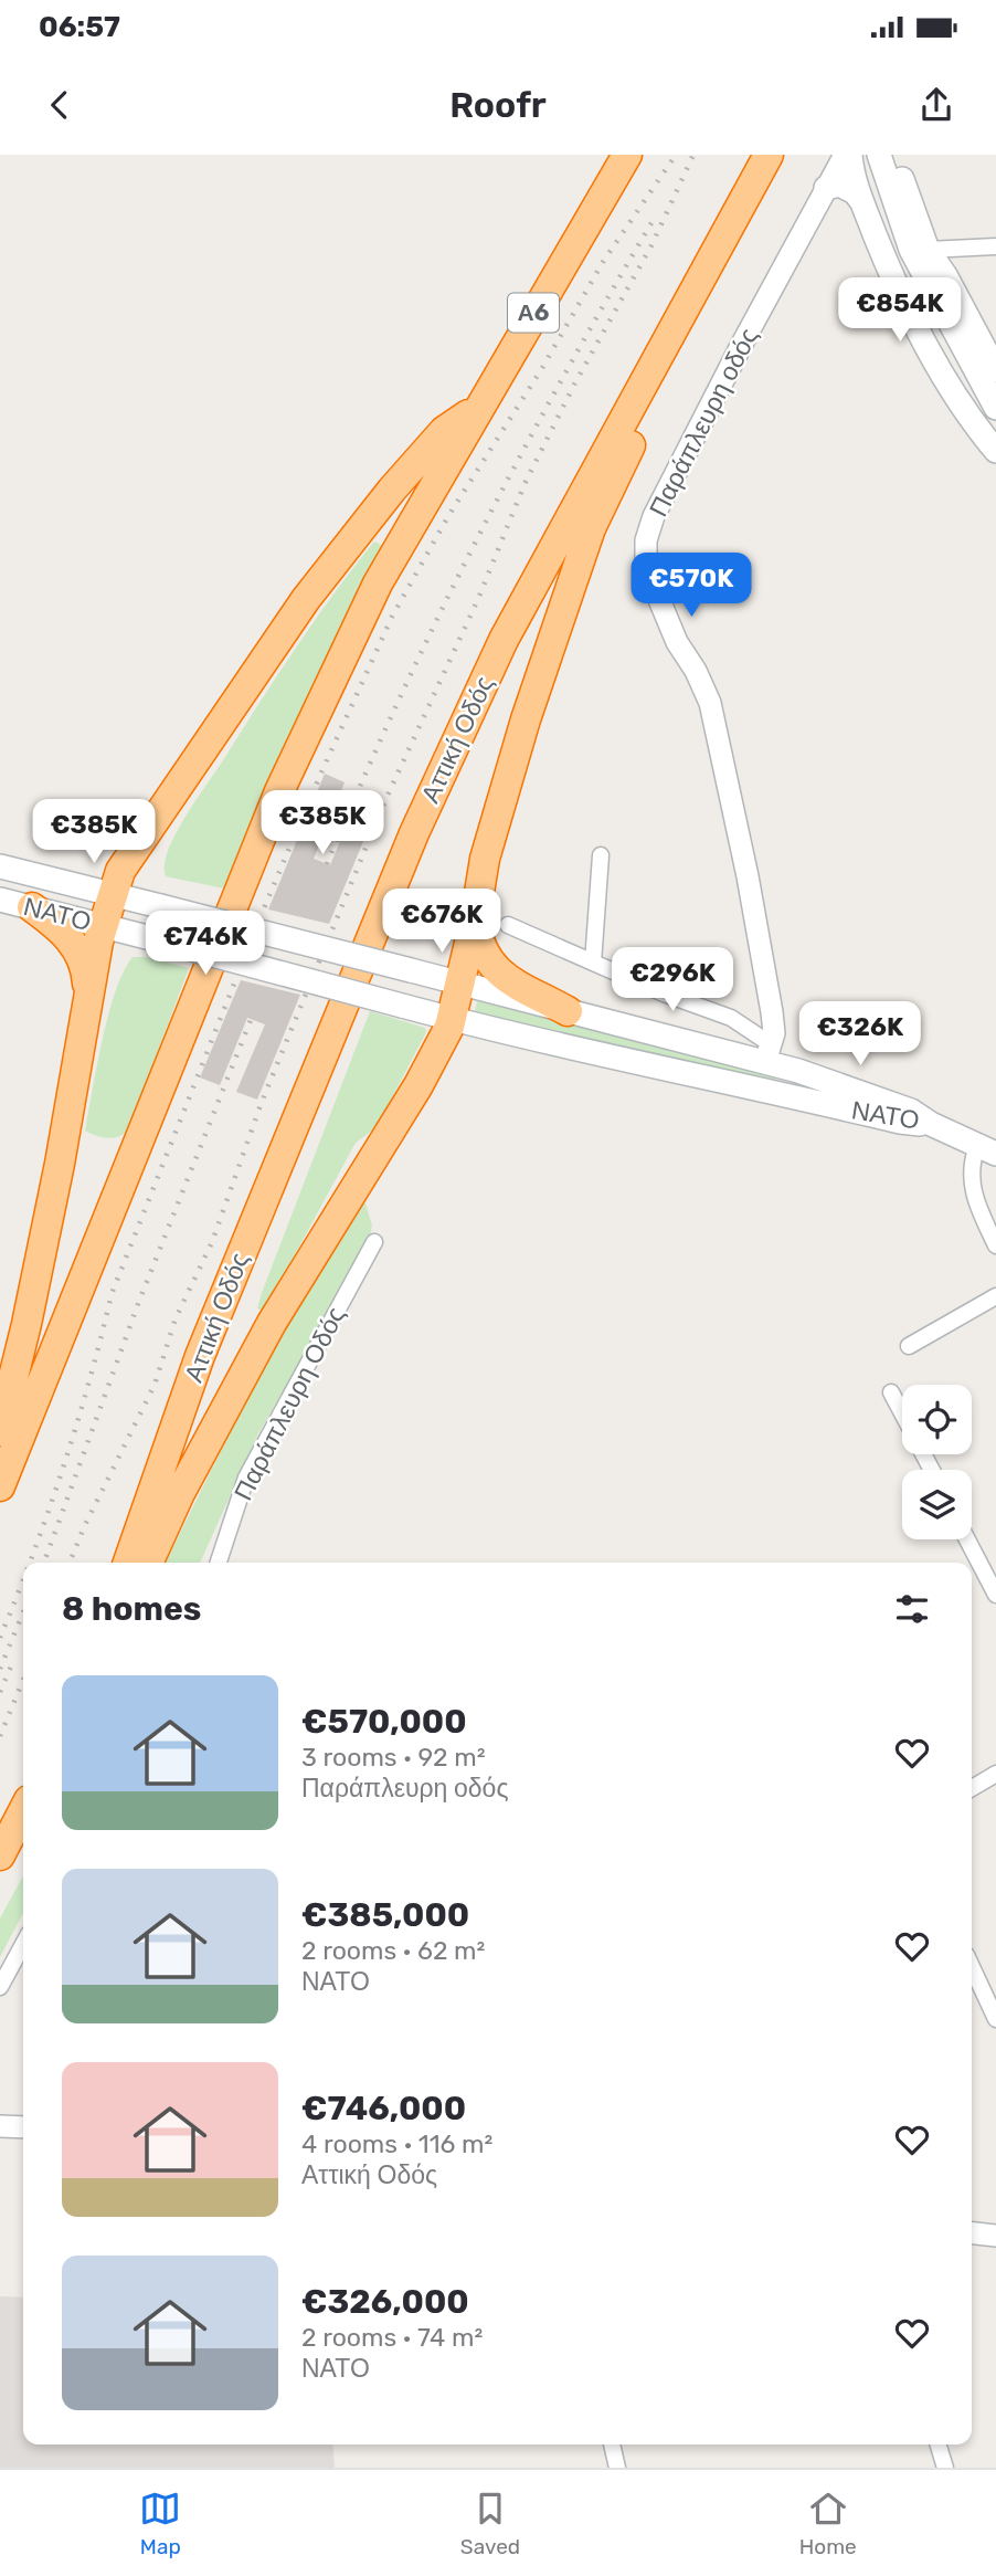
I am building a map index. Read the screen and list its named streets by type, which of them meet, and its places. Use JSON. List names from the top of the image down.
{
  "streets": {
    "highway": ["Α6", "Αττική Οδός"],
    "main road": ["ΝΑΤΟ"],
    "street": ["Παράπλευρη οδός", "Παράπλευρη Οδός"]
  },
  "crossings": [
    ["Παράπλευρη οδός", "ΝΑΤΟ"]
  ],
  "page": {
    "status": "06:57",
    "header": "Roofr",
    "price": [
      "€854K",
      "€570K",
      "€385K",
      "€385K",
      "€676K",
      "€746K",
      "€296K",
      "€326K"
    ],
    "heading": "8 homes",
    "list": [
      {
        "name": "€570,000",
        "note": "3 rooms · 92 m² · Παράπλευρη οδός"
      },
      {
        "name": "€385,000",
        "note": "2 rooms · 62 m² · ΝΑΤΟ"
      },
      {
        "name": "€746,000",
        "note": "4 rooms · 116 m² · Αττική Οδός"
      },
      {
        "name": "€326,000",
        "note": "2 rooms · 74 m² · ΝΑΤΟ"
      }
    ],
    "tabs": ["Map", "Saved", "Home"]
  }
}
